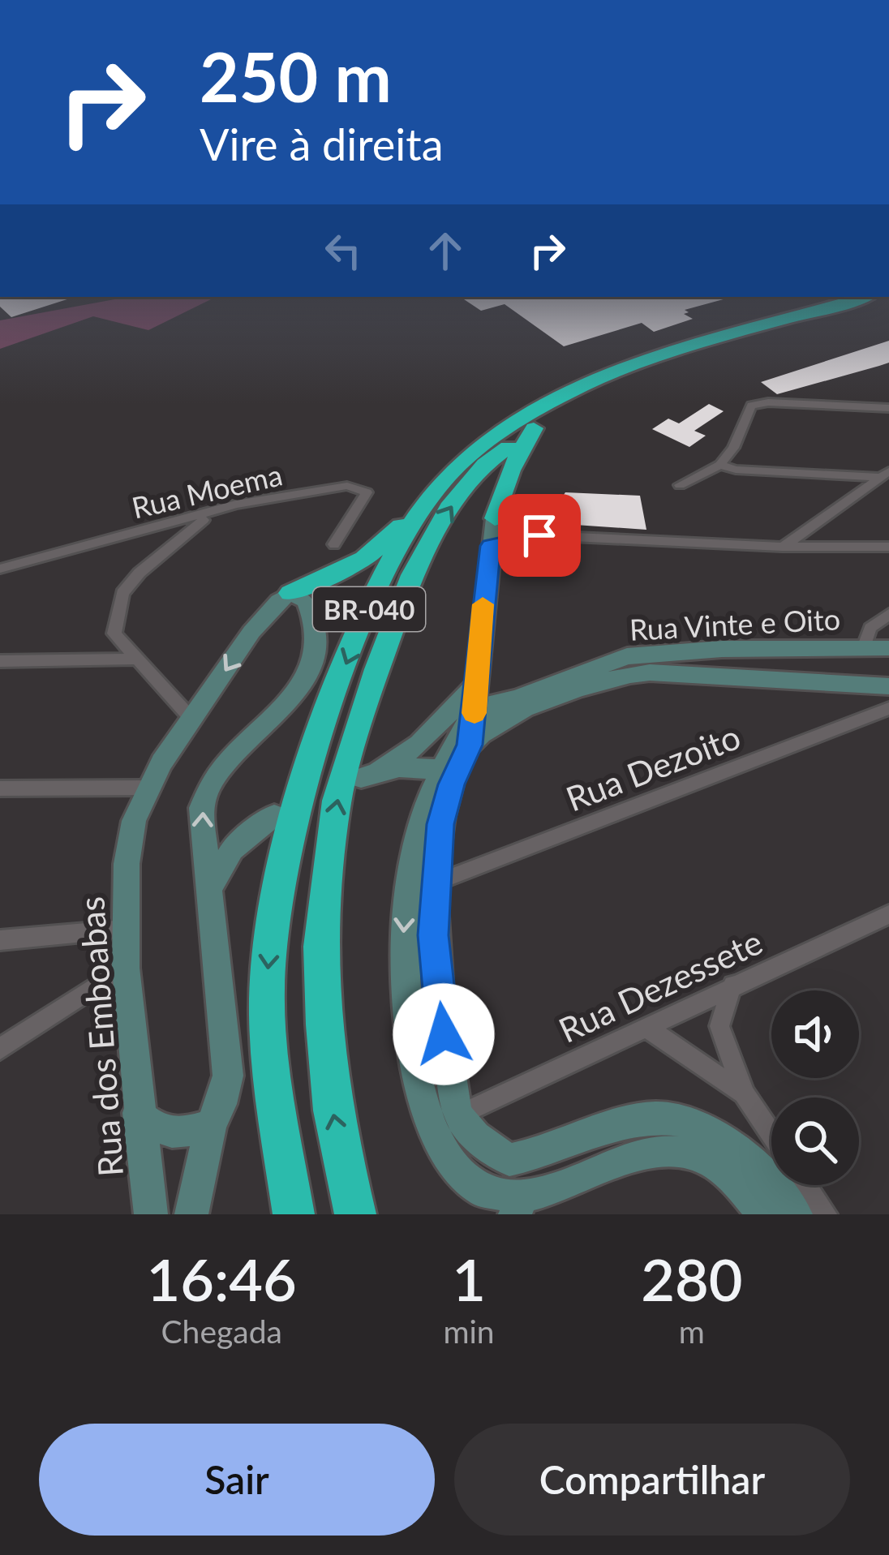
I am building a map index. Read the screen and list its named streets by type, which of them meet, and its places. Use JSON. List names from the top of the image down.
{
  "streets": {
    "highway": ["BR-040"],
    "main road": ["Rua Vinte e Oito", "Rua dos Emboabas"],
    "street": ["Rua Moema", "Rua Dezoito", "Rua Dezessete"]
  },
  "page": {
    "turn": ["250 m", "Vire à direita"],
    "eta": [
      "16:46",
      "Chegada",
      "1",
      "min",
      "280",
      "m"
    ],
    "buttons": ["Sair", "Compartilhar"]
  }
}
